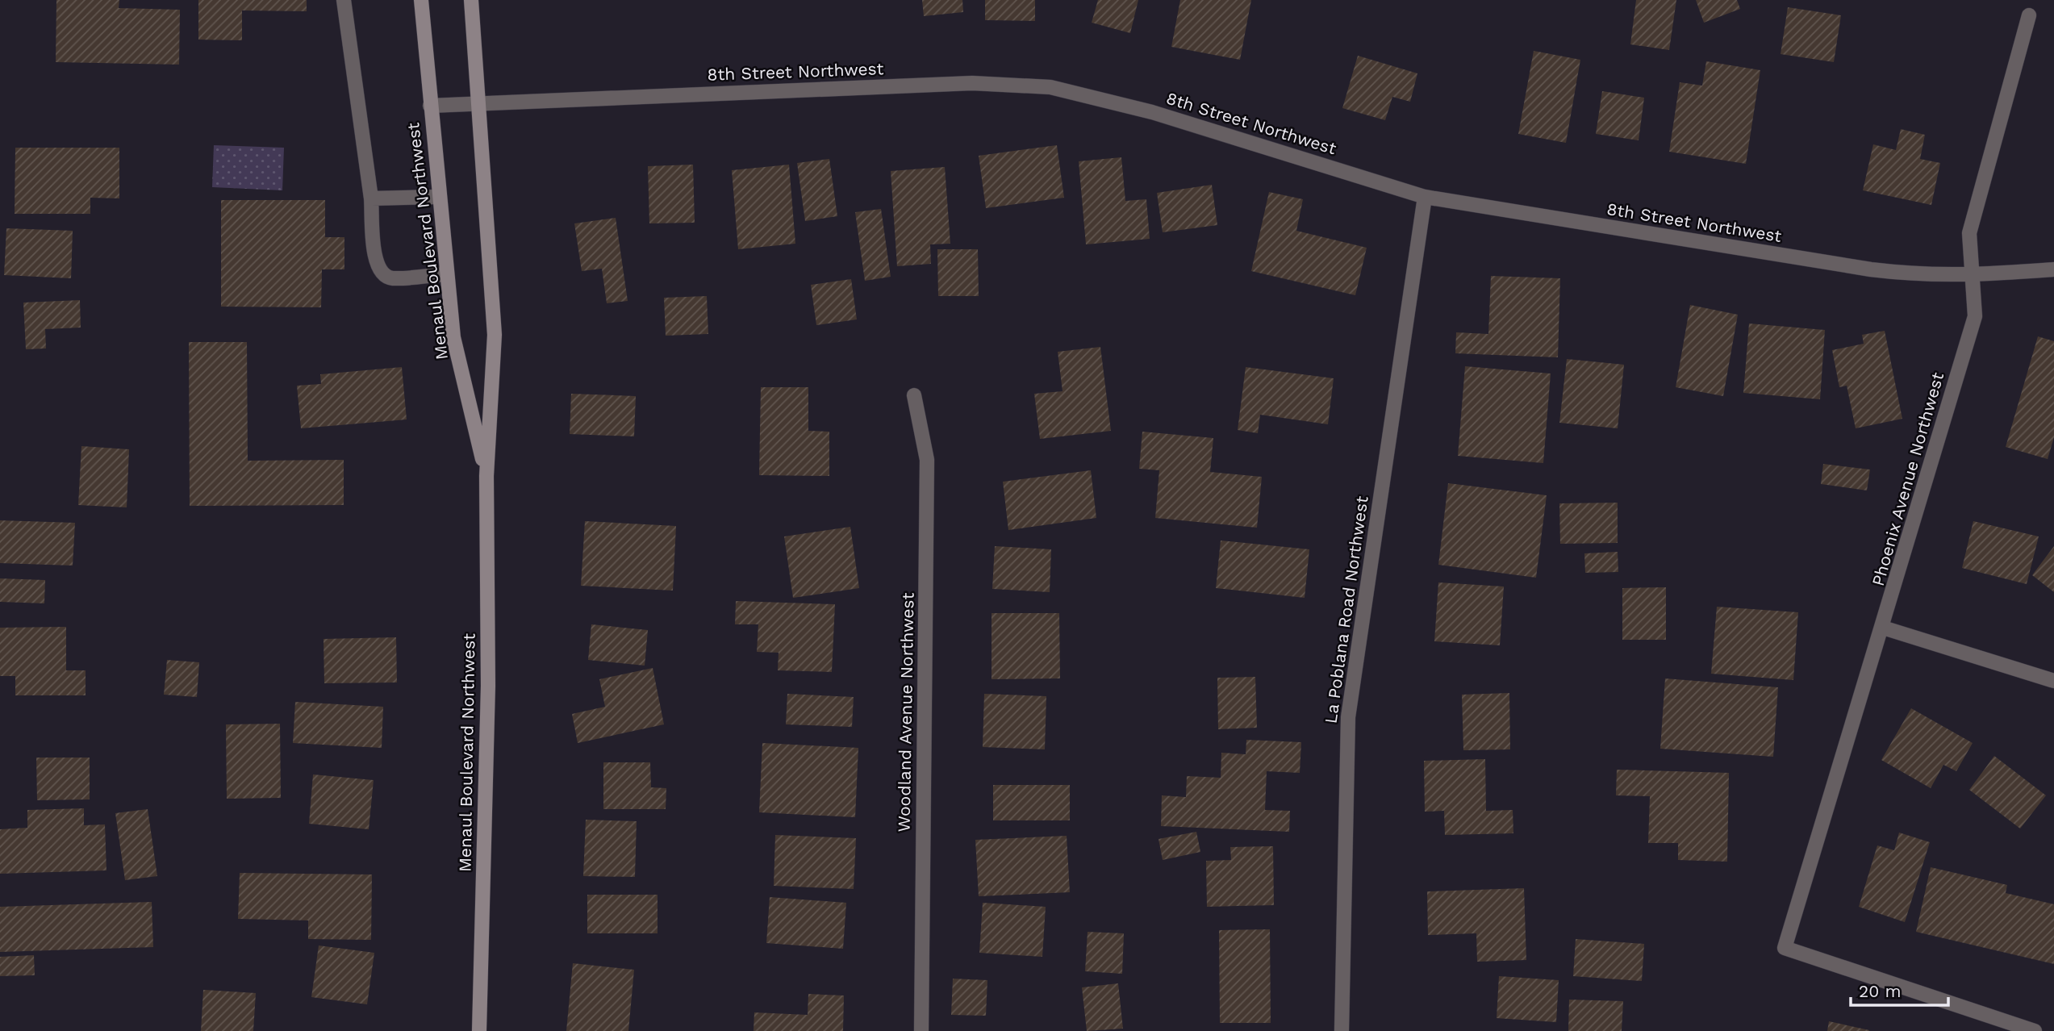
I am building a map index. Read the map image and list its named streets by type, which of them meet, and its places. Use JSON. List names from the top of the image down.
{
  "streets": {
    "main road": ["Menaul Boulevard Northwest"],
    "street": [
      "8th Street Northwest",
      "Phoenix Avenue Northwest",
      "La Poblana Road Northwest",
      "Woodland Avenue Northwest"
    ]
  },
  "crossings": [
    ["8th Street Northwest", "Menaul Boulevard Northwest"],
    ["8th Street Northwest", "Phoenix Avenue Northwest"],
    ["8th Street Northwest", "La Poblana Road Northwest"]
  ],
  "scale_bar": "20 m"
}
